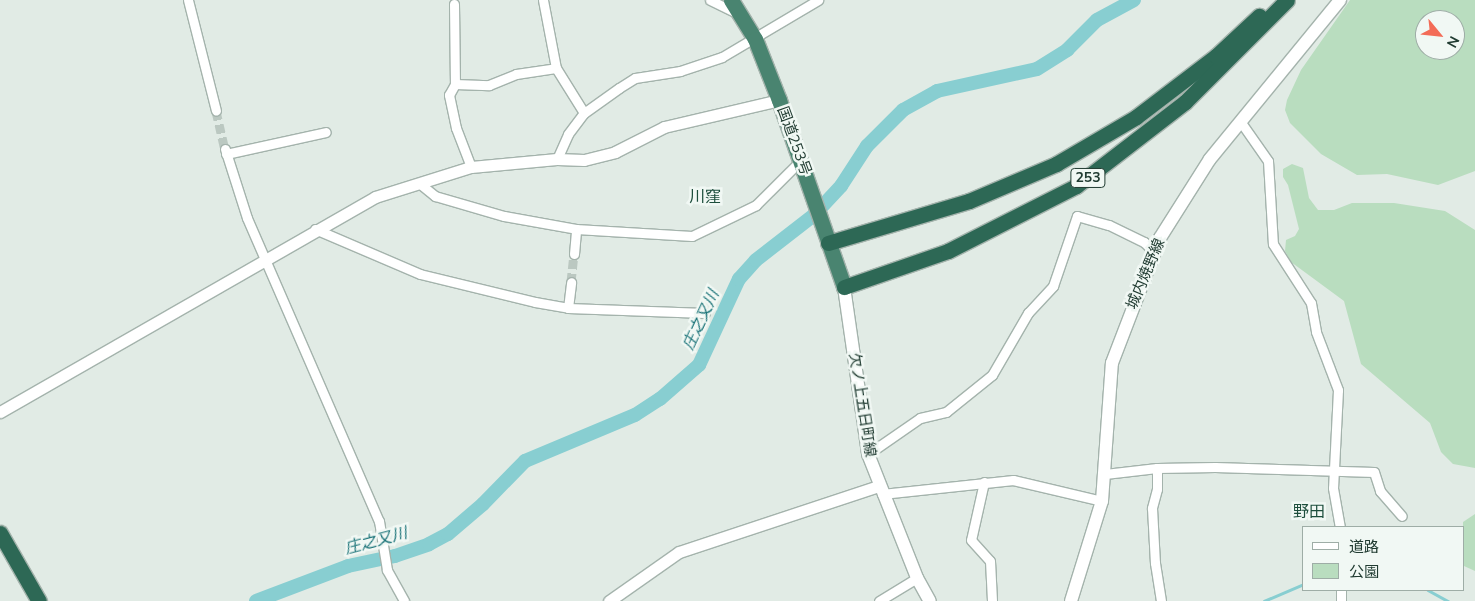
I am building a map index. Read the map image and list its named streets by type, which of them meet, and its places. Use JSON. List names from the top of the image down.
{
  "streets": {
    "highway": ["国道253号", "253"],
    "main road": ["城内焼野線", "欠ノ上五日町線"]
  },
  "crossings": [
    ["国道253号", "253"],
    ["国道253号", "欠ノ上五日町線"],
    ["253", "欠ノ上五日町線"]
  ],
  "districts": ["川窪", "野田"],
  "water": ["庄之又川"],
  "legend": ["道路", "公園"],
  "north": "bottom right"
}
